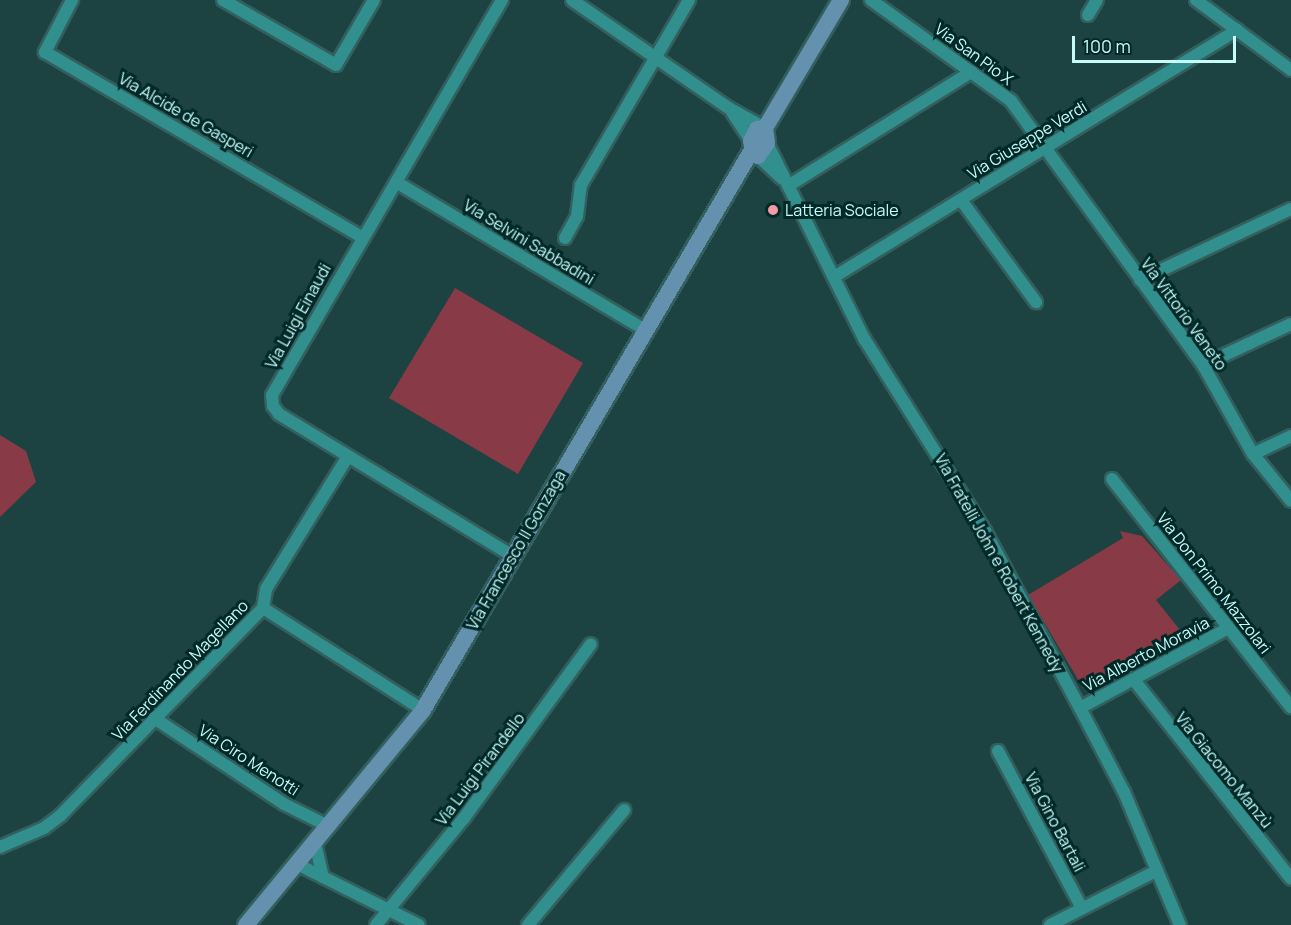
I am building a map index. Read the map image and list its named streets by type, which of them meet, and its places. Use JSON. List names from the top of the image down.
{
  "streets": {
    "street": [
      "Via San Pio X",
      "Via Alcide de Gasperi",
      "Via Giuseppe Verdi",
      "Via Selvini Sabbadini",
      "Via Vittorio Veneto",
      "Via Luigi Einaudi",
      "Via Francesco II Gonzaga",
      "Via Fratelli John e Robert Kennedy",
      "Via Don Primo Mazzolari",
      "Via Alberto Moravia",
      "Via Ferdinando Magellano",
      "Via Ciro Menotti",
      "Via Luigi Pirandello",
      "Via Giacomo Manzù",
      "Via Gino Bartali"
    ]
  },
  "crossings": [
    ["Via San Pio X", "Via Giuseppe Verdi"],
    ["Via San Pio X", "Via Vittorio Veneto"],
    ["Via Alcide de Gasperi", "Via Luigi Einaudi"],
    ["Via Giuseppe Verdi", "Via Vittorio Veneto"],
    ["Via Giuseppe Verdi", "Via Fratelli John e Robert Kennedy"],
    ["Via Selvini Sabbadini", "Via Luigi Einaudi"],
    ["Via Selvini Sabbadini", "Via Francesco II Gonzaga"],
    ["Via Luigi Einaudi", "Via Francesco II Gonzaga"],
    ["Via Francesco II Gonzaga", "Via Fratelli John e Robert Kennedy"],
    ["Via Francesco II Gonzaga", "Via Ferdinando Magellano"],
    ["Via Francesco II Gonzaga", "Via Ciro Menotti"],
    ["Via Fratelli John e Robert Kennedy", "Via Alberto Moravia"],
    ["Via Don Primo Mazzolari", "Via Alberto Moravia"],
    ["Via Alberto Moravia", "Via Giacomo Manzù"],
    ["Via Ferdinando Magellano", "Via Ciro Menotti"]
  ],
  "places": ["Latteria Sociale"],
  "scale_bar": "100 m"
}
